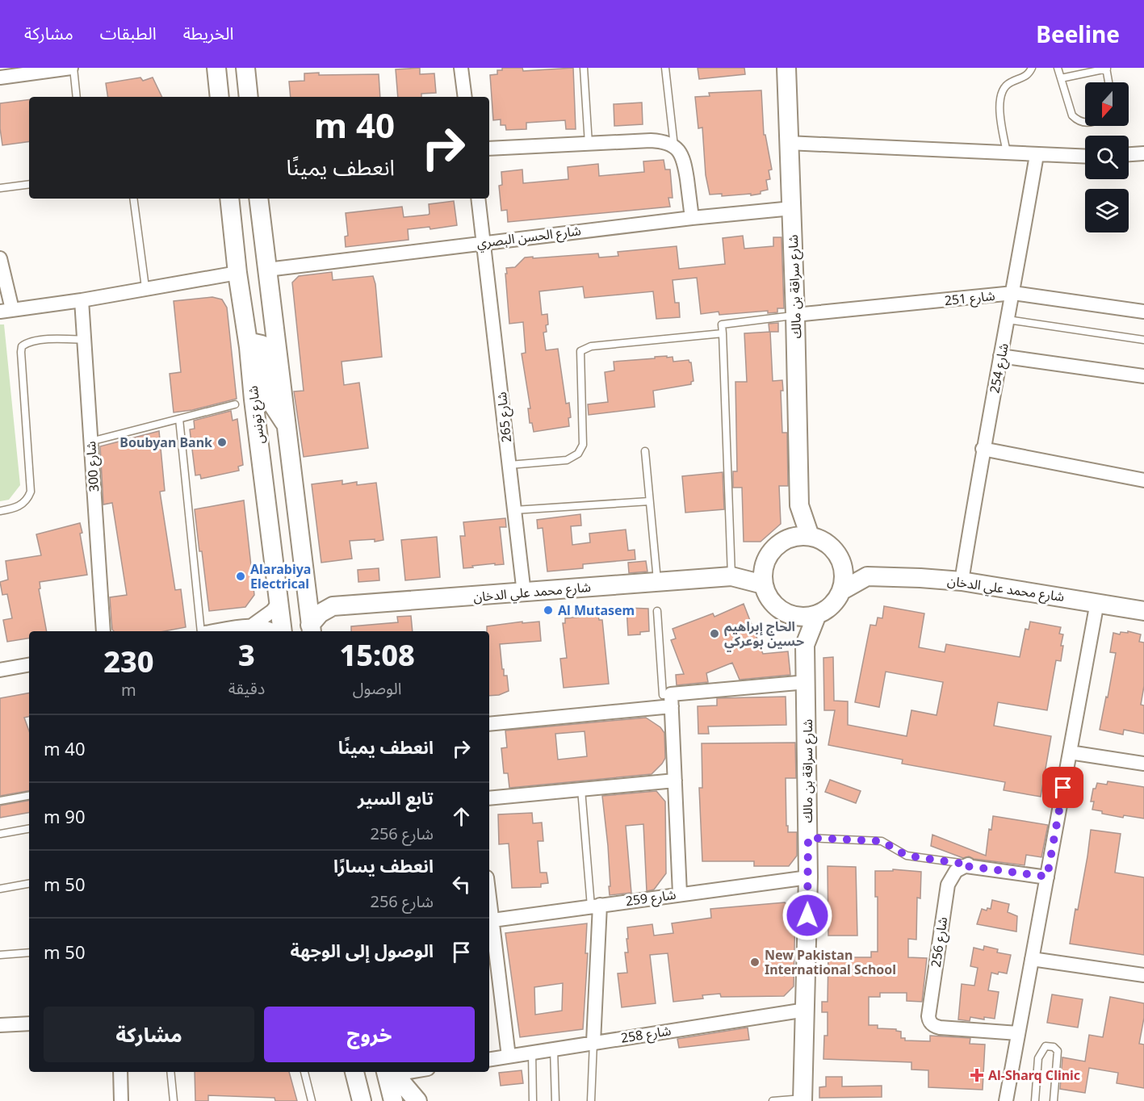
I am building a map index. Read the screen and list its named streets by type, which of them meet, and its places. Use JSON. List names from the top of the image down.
{
  "streets": {
    "street": [
      "شارع الحسن البصري",
      "شارع سراقة بن مالك",
      "شارع 251",
      "شارع 254",
      "شارع تونس",
      "شارع 265",
      "شارع 300",
      "شارع محمد علي الدخان",
      "شارع 259",
      "شارع 256",
      "شارع 258"
    ]
  },
  "crossings": [
    ["شارع الحسن البصري", "شارع سراقة بن مالك"],
    ["شارع الحسن البصري", "شارع 265"],
    ["شارع سراقة بن مالك", "شارع 251"],
    ["شارع سراقة بن مالك", "شارع محمد علي الدخان"],
    ["شارع سراقة بن مالك", "شارع 259"],
    ["شارع سراقة بن مالك", "شارع 258"],
    ["شارع 251", "شارع 254"],
    ["شارع 254", "شارع محمد علي الدخان"],
    ["شارع 265", "شارع محمد علي الدخان"]
  ],
  "places": {
    "other": [
      "Boubyan Bank",
      "Alarabiya Electrical",
      "Al Mutasem",
      "الحاج إبراهيم حسين بوعركي",
      "New Pakistan International School"
    ],
    "health": ["Al-Sharq Clinic"]
  },
  "north": "bottom",
  "page": {
    "header": "Beeline",
    "nav": ["الخريطة", "الطبقات", "مشاركة"],
    "turn": ["40 m", "انعطف يمينًا"],
    "eta": [
      "15:08",
      "الوصول",
      "3",
      "دقيقة",
      "230",
      "m"
    ],
    "list": [
      {
        "name": "انعطف يمينًا",
        "value": "40 m"
      },
      {
        "name": "تابع السير",
        "note": "شارع 256",
        "value": "90 m"
      },
      {
        "name": "انعطف يسارًا",
        "note": "شارع 256",
        "value": "50 m"
      },
      {
        "name": "الوصول إلى الوجهة",
        "value": "50 m"
      }
    ],
    "buttons": ["خروج", "مشاركة"]
  }
}
